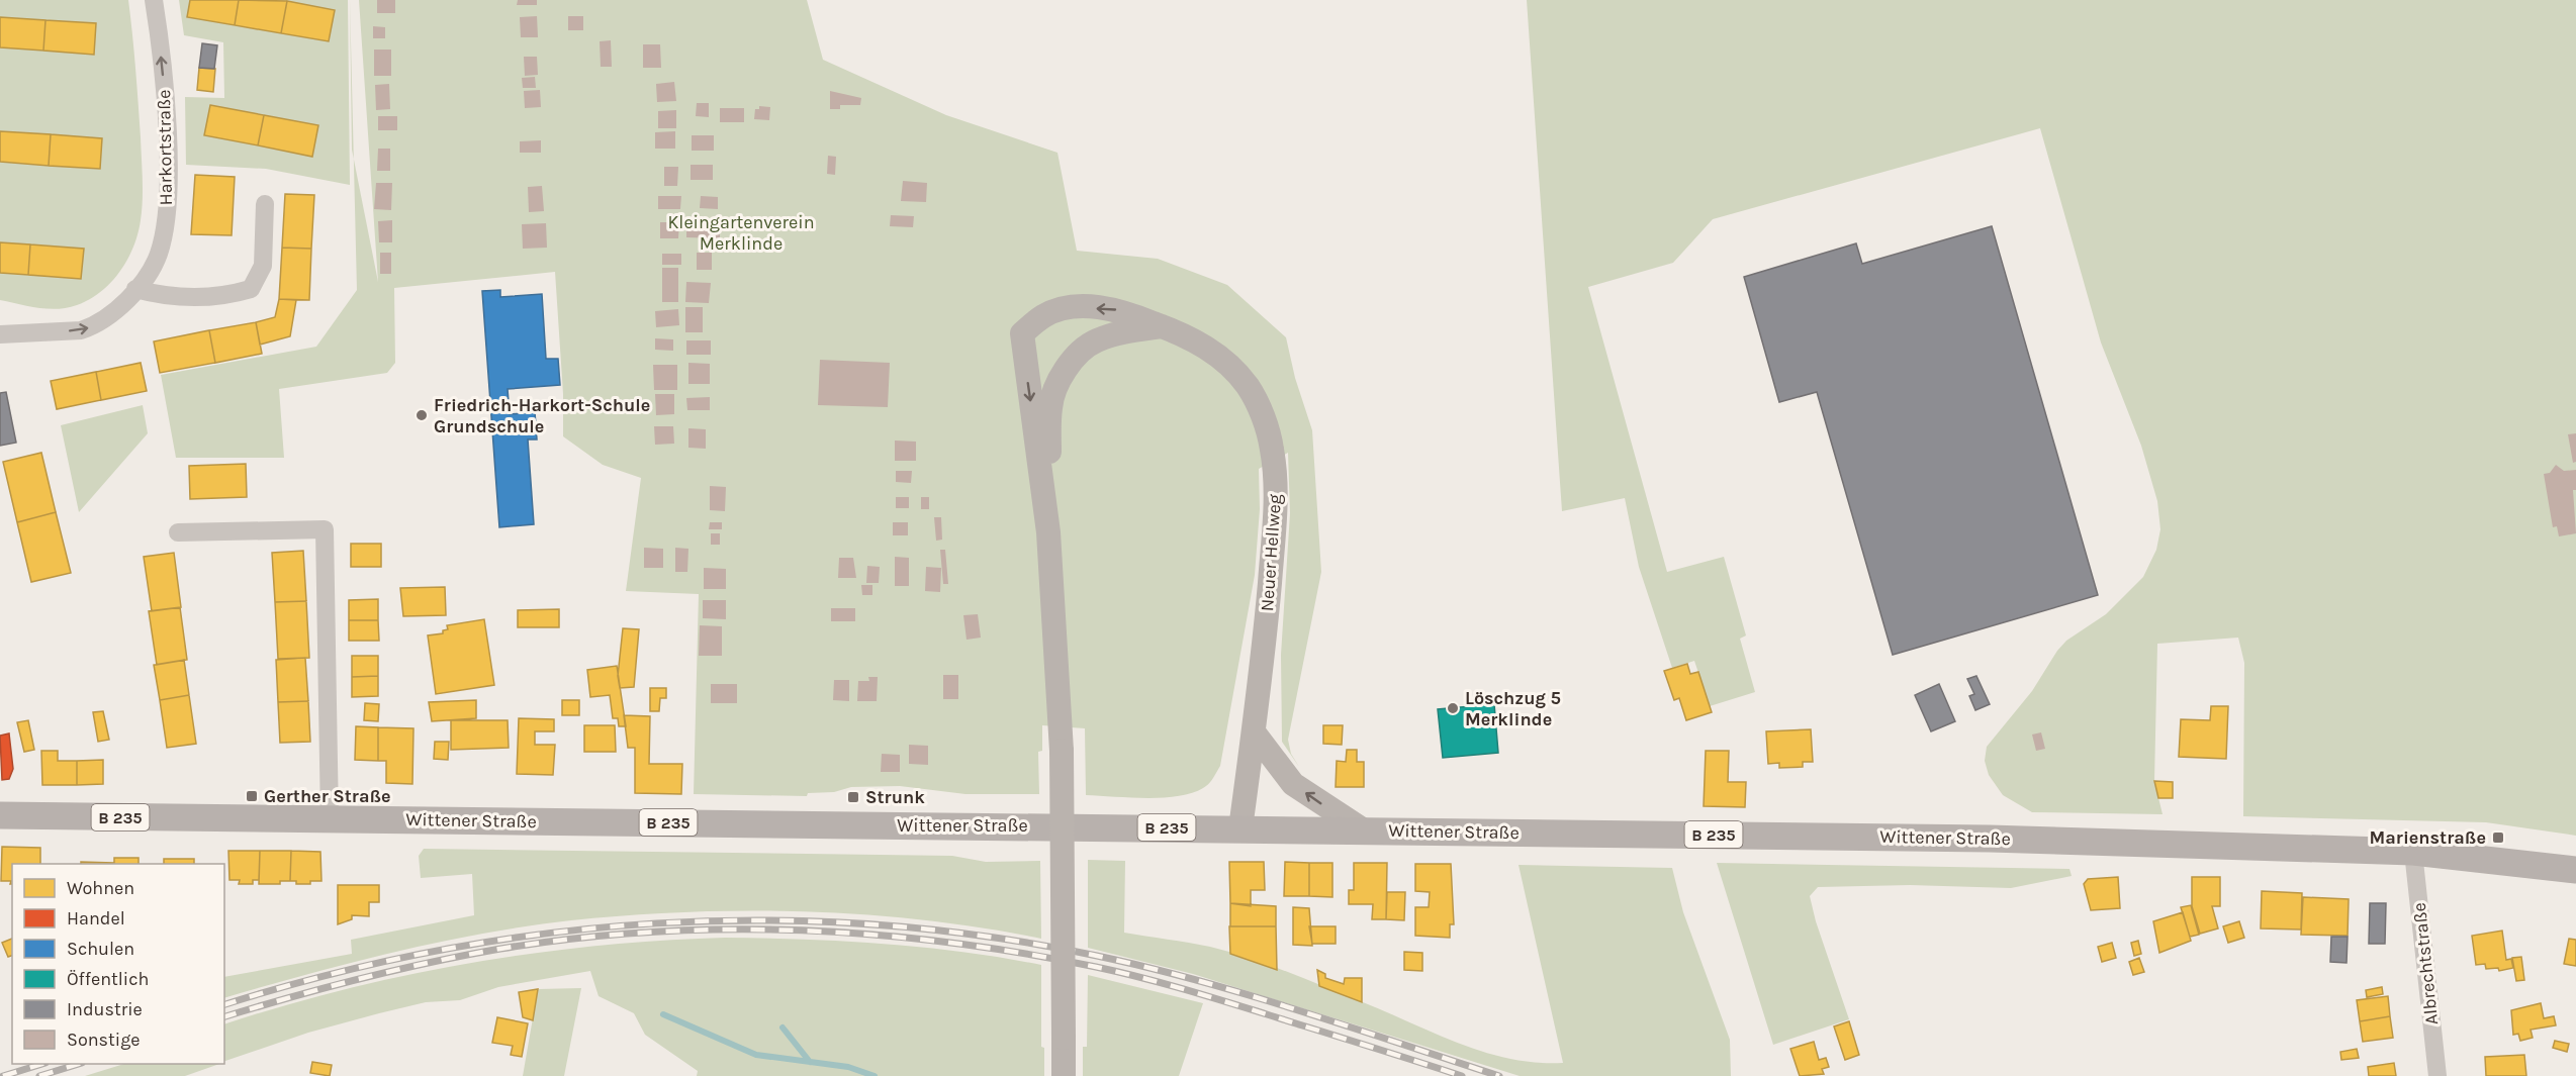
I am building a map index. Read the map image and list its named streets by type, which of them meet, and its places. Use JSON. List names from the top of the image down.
{
  "streets": {
    "main road": ["Neuer Hellweg", "B 235", "Wittener Straße"],
    "street": ["Harkortstraße", "Albrechtstraße"]
  },
  "crossings": [
    ["Neuer Hellweg", "Wittener Straße"],
    ["Wittener Straße", "Albrechtstraße"]
  ],
  "one_way": ["Harkortstraße"],
  "parks": ["Kleingartenverein Merklinde"],
  "places": {
    "other": ["Friedrich-Harkort-Schule Grundschule", "Löschzug 5 Merklinde"],
    "transit": ["Gerther Straße", "Strunk", "Marienstraße"]
  },
  "legend": [
    "Wohnen",
    "Handel",
    "Schulen",
    "Öffentlich",
    "Industrie",
    "Sonstige"
  ]
}
